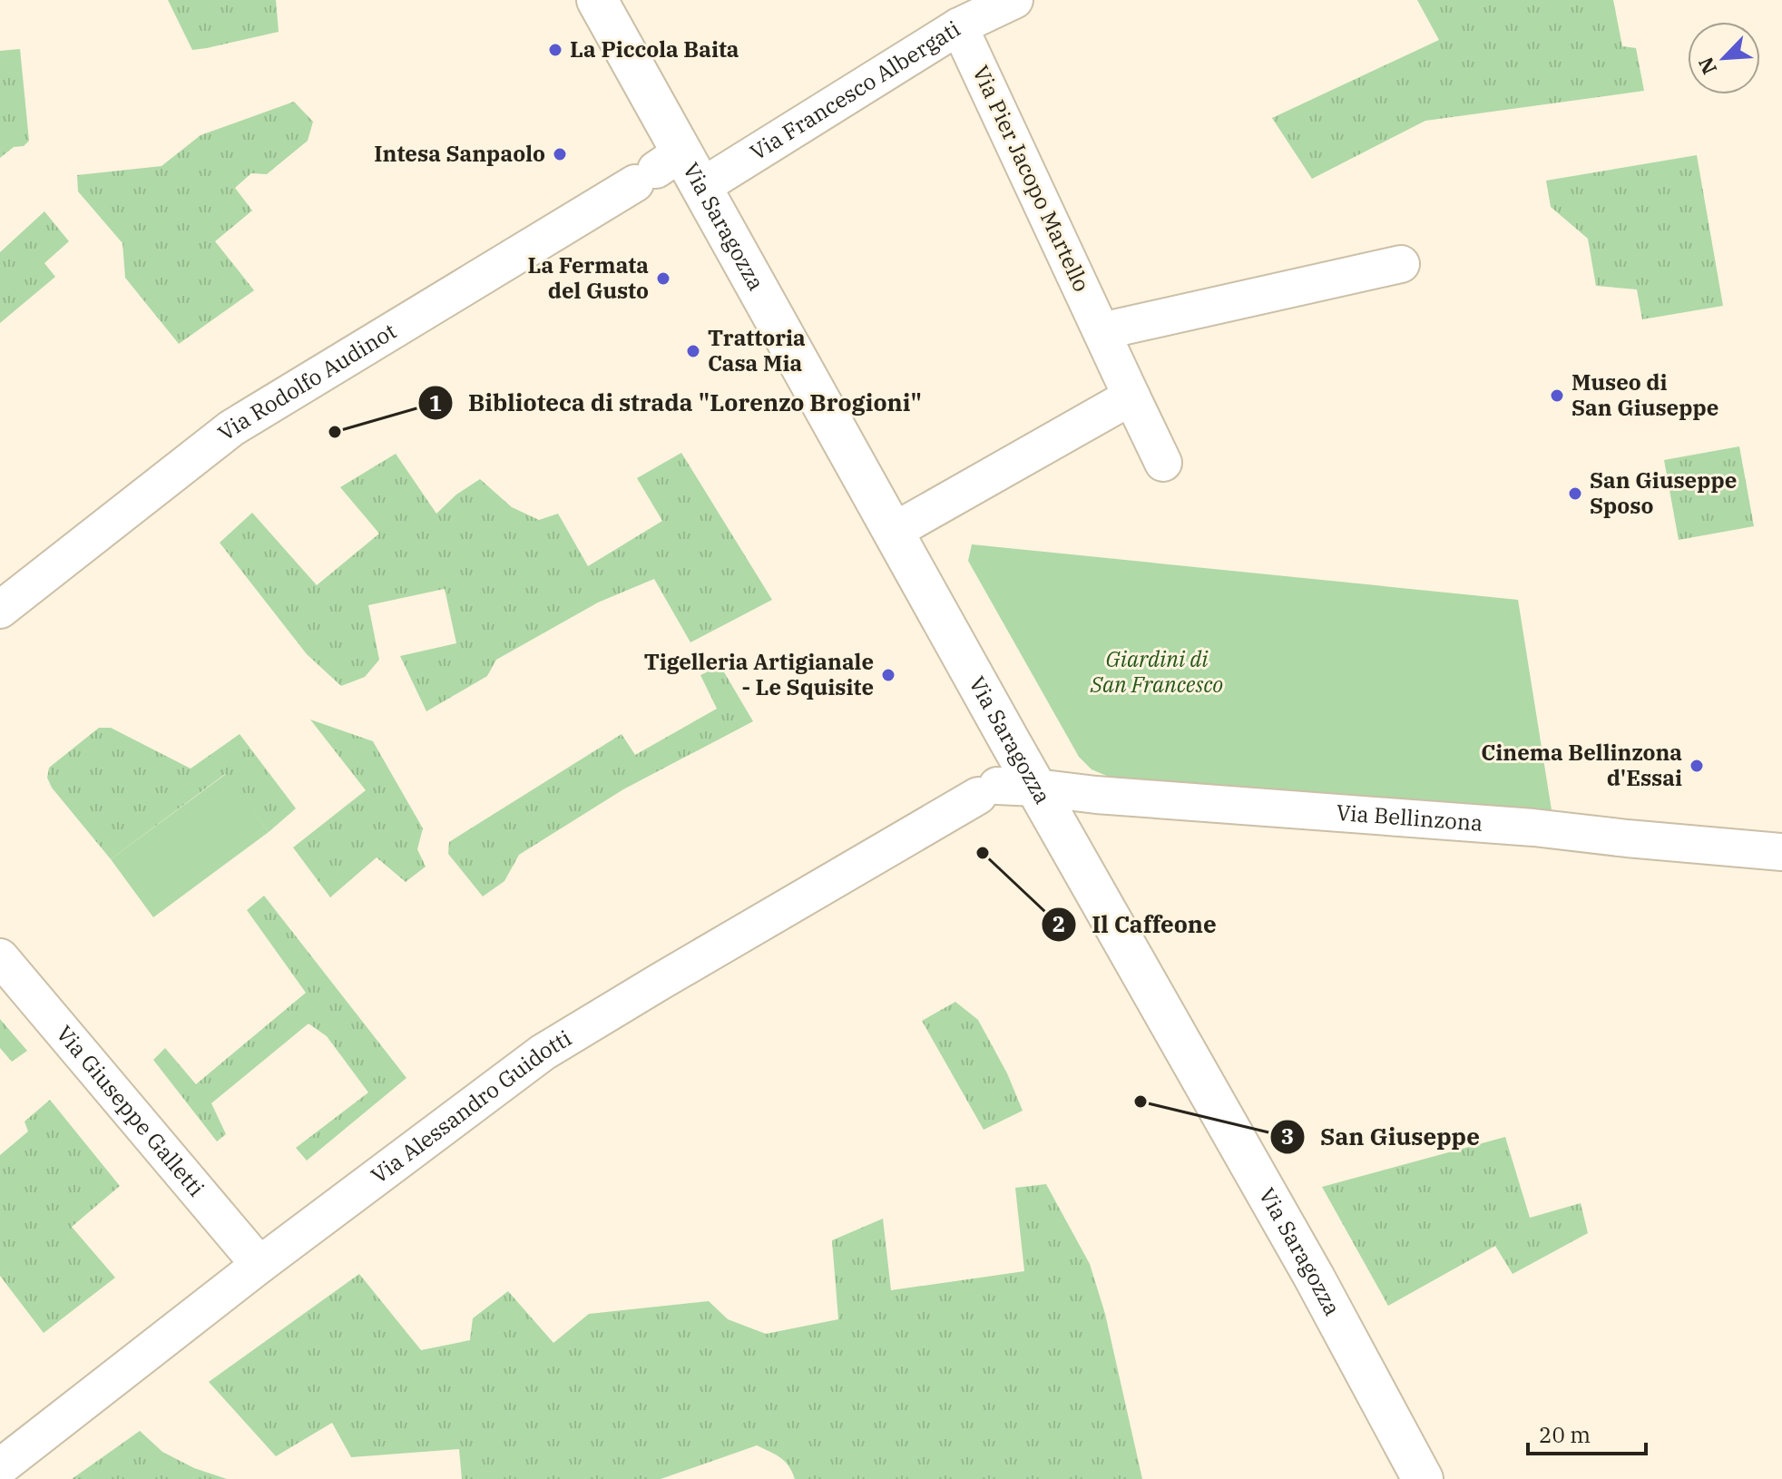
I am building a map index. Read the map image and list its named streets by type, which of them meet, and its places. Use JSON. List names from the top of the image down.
{
  "streets": {
    "main road": ["Via Saragozza"],
    "street": [
      "Via Francesco Albergati",
      "Via Pier Jacopo Martello",
      "Via Rodolfo Audinot",
      "Via Bellinzona",
      "Via Alessandro Guidotti",
      "Via Giuseppe Galletti"
    ]
  },
  "crossings": [
    ["Via Francesco Albergati", "Via Pier Jacopo Martello"],
    ["Via Francesco Albergati", "Via Saragozza"],
    ["Via Saragozza", "Via Rodolfo Audinot"],
    ["Via Saragozza", "Via Bellinzona"],
    ["Via Saragozza", "Via Alessandro Guidotti"],
    ["Via Bellinzona", "Via Alessandro Guidotti"],
    ["Via Alessandro Guidotti", "Via Giuseppe Galletti"]
  ],
  "parks": ["Giardini di San Francesco"],
  "places": [
    "La Piccola Baita",
    "Intesa Sanpaolo",
    "La Fermata del Gusto",
    "Trattoria Casa Mia",
    "Museo di San Giuseppe",
    "Biblioteca di strada \"Lorenzo Brogioni\"",
    "San Giuseppe Sposo",
    "Tigelleria Artigianale - Le Squisite",
    "Cinema Bellinzona d'Essai",
    "Il Caffeone",
    "San Giuseppe"
  ],
  "scale_bar": "20 m",
  "north": "bottom left"
}
